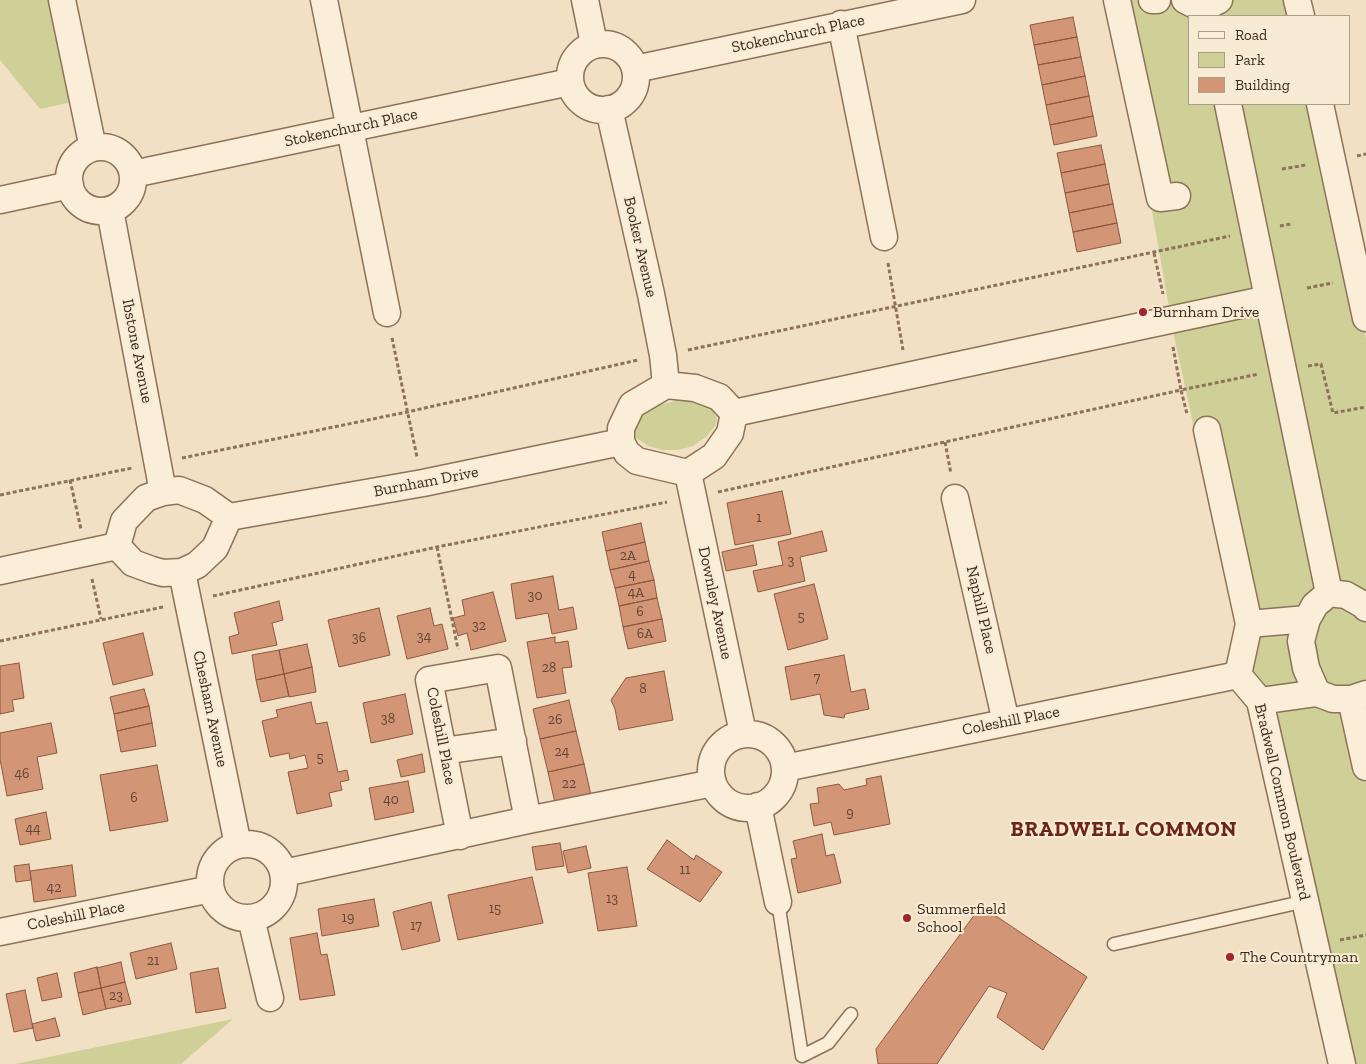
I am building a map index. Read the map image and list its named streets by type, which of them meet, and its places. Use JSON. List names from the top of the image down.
{
  "streets": {
    "street": [
      "Stokenchurch Place",
      "Booker Avenue",
      "Ibstone Avenue",
      "Burnham Drive",
      "Downley Avenue",
      "Naphill Place",
      "Chesham Avenue",
      "Coleshill Place",
      "Bradwell Common Boulevard"
    ]
  },
  "crossings": [
    ["Stokenchurch Place", "Booker Avenue"],
    ["Stokenchurch Place", "Ibstone Avenue"],
    ["Booker Avenue", "Burnham Drive"],
    ["Booker Avenue", "Downley Avenue"],
    ["Ibstone Avenue", "Burnham Drive"],
    ["Ibstone Avenue", "Chesham Avenue"],
    ["Burnham Drive", "Downley Avenue"],
    ["Burnham Drive", "Chesham Avenue"],
    ["Downley Avenue", "Coleshill Place"],
    ["Naphill Place", "Coleshill Place"],
    ["Chesham Avenue", "Coleshill Place"],
    ["Coleshill Place", "Bradwell Common Boulevard"]
  ],
  "districts": ["BRADWELL COMMON"],
  "places": ["Burnham Drive", "Summerfield School", "The Countryman"],
  "house_numbers": [
    "1",
    "2A",
    "3",
    "4",
    "4A",
    "30",
    "6",
    "5",
    "32",
    "6A",
    "34",
    "36",
    "28",
    "7",
    "8",
    "38",
    "26",
    "24",
    "5",
    "46",
    "22",
    "6",
    "40",
    "9",
    "44",
    "11",
    "42",
    "13",
    "15",
    "19",
    "17",
    "21",
    "23"
  ],
  "legend": ["Road", "Park", "Building"]
}
